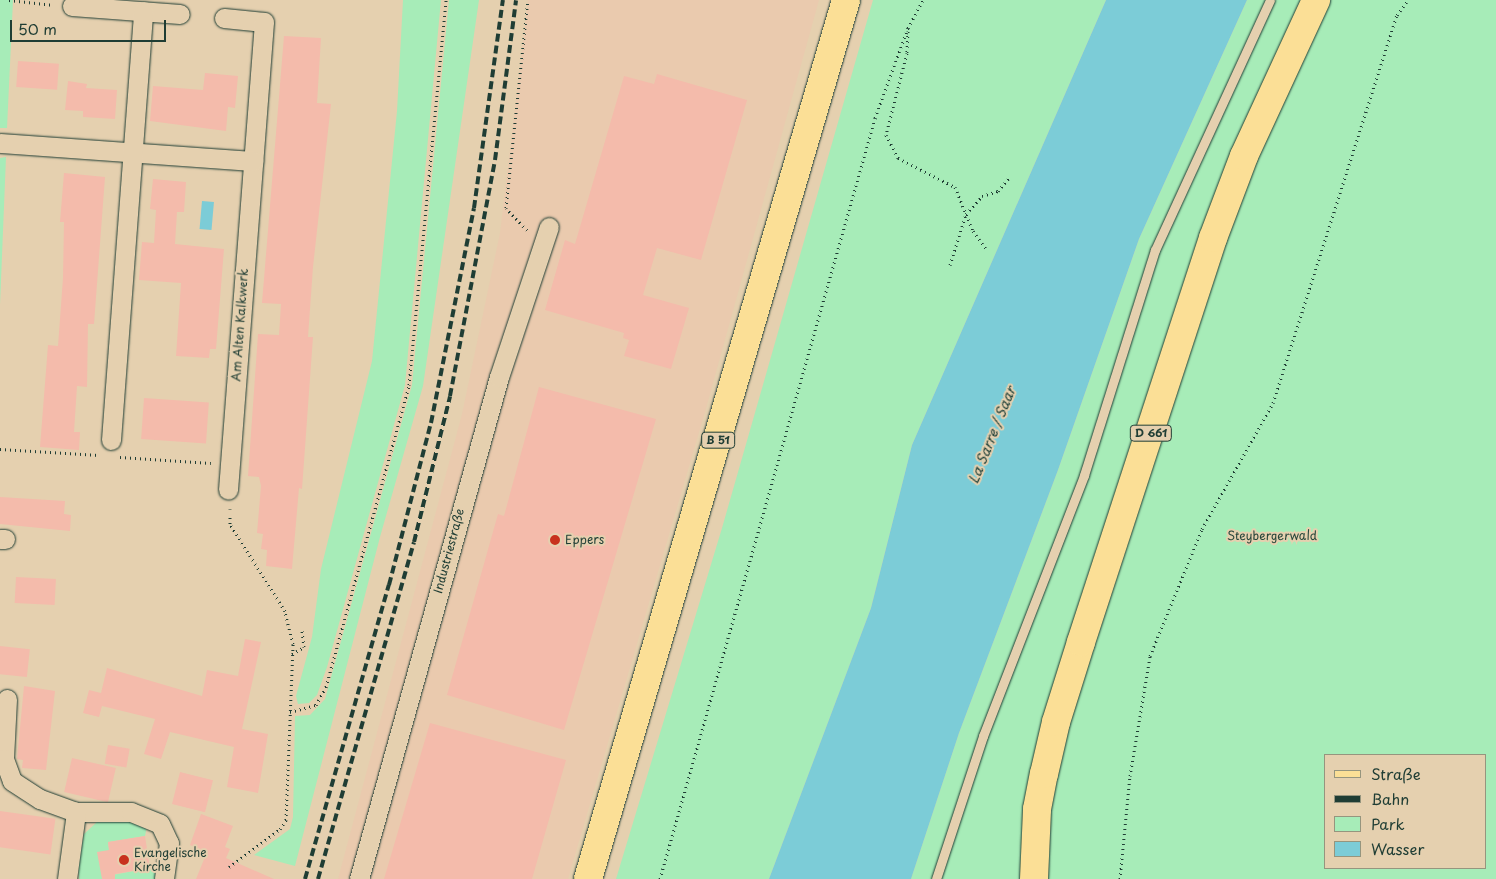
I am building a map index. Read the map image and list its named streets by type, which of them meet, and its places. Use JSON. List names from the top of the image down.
{
  "streets": {
    "main road": ["D 661", "B 51"],
    "street": ["Am Alten Kalkwerk", "Industriestraße"]
  },
  "water": ["La Sarre / Saar"],
  "parks": ["Steybergerwald"],
  "places": ["Eppers", "Evangelische Kirche"],
  "legend": [
    "Straße",
    "Bahn",
    "Park",
    "Wasser"
  ],
  "scale_bar": "50 m"
}
